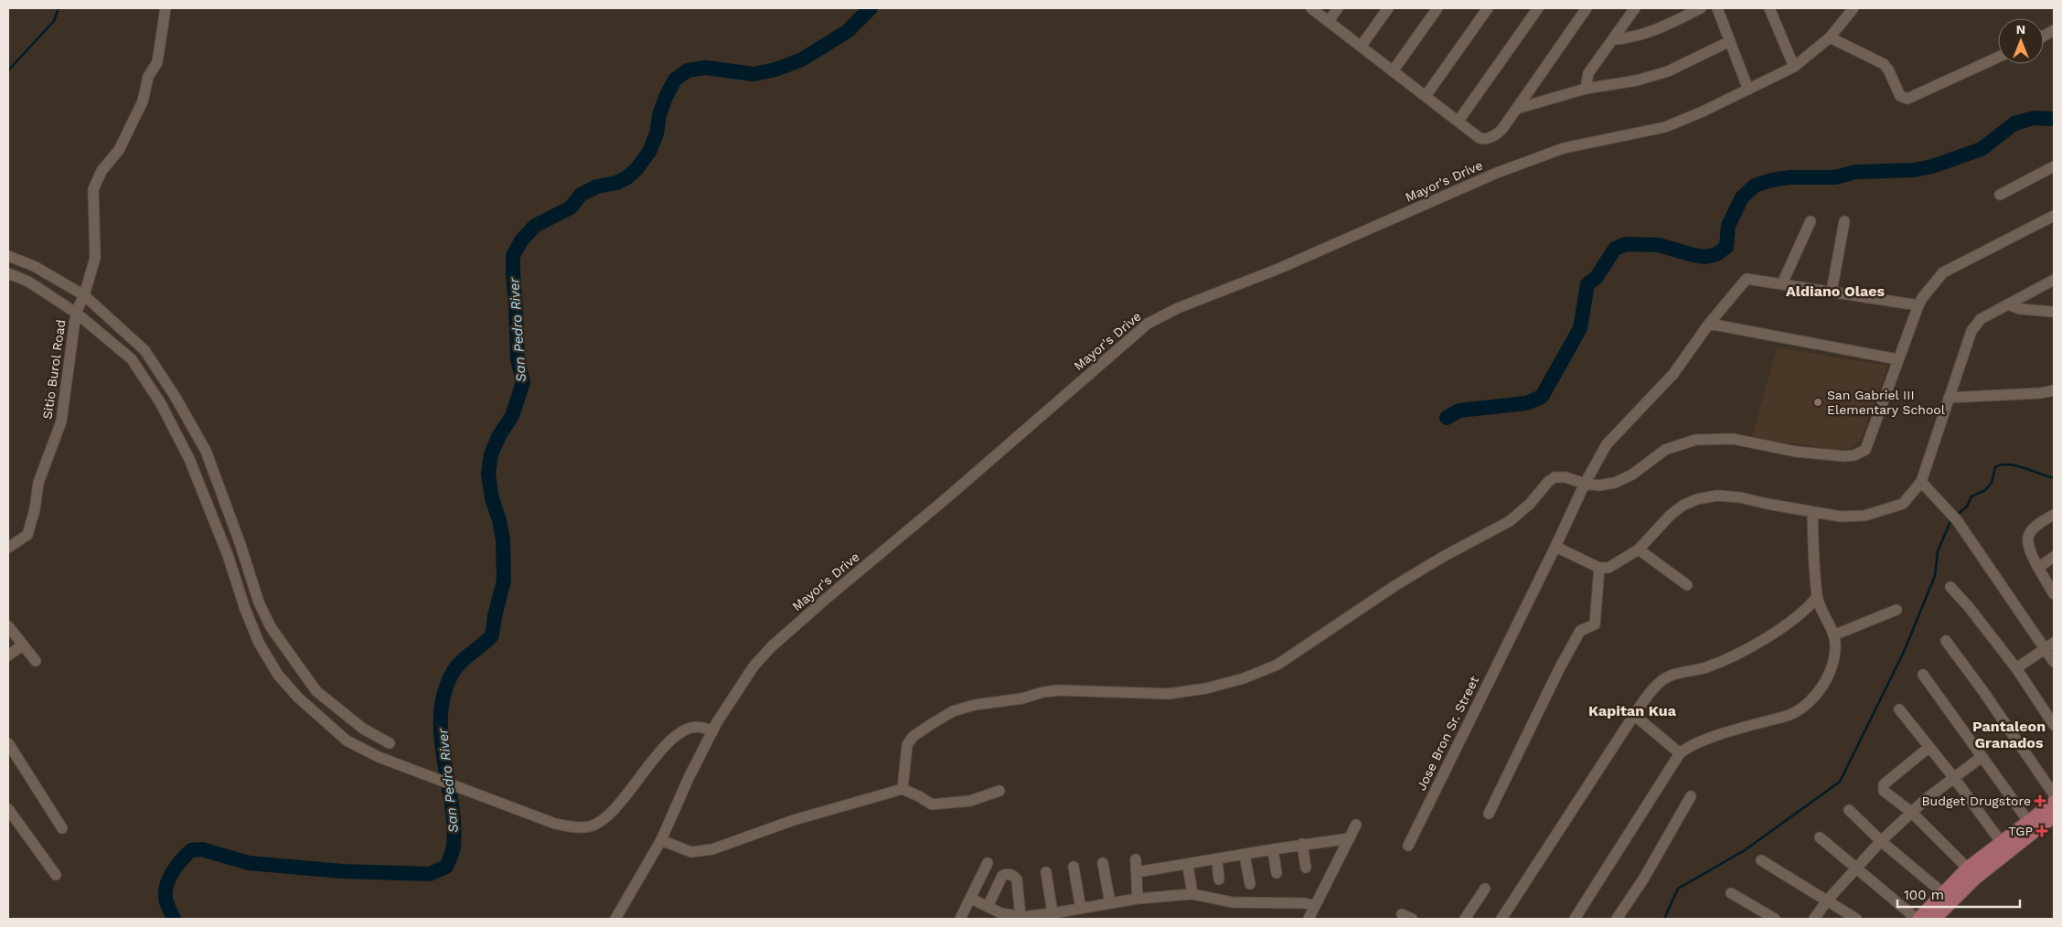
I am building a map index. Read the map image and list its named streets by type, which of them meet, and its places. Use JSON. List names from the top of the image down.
{
  "streets": {
    "street": ["Mayor's Drive", "Sitio Burol Road", "Jose Bron Sr. Street"]
  },
  "districts": ["Aldiano Olaes", "Kapitan Kua", "Pantaleon Granados"],
  "water": ["San Pedro River"],
  "places": {
    "other": ["San Gabriel III Elementary School"],
    "health": ["Budget Drugstore", "TGP"]
  },
  "scale_bar": "100 m",
  "north": "top"
}
